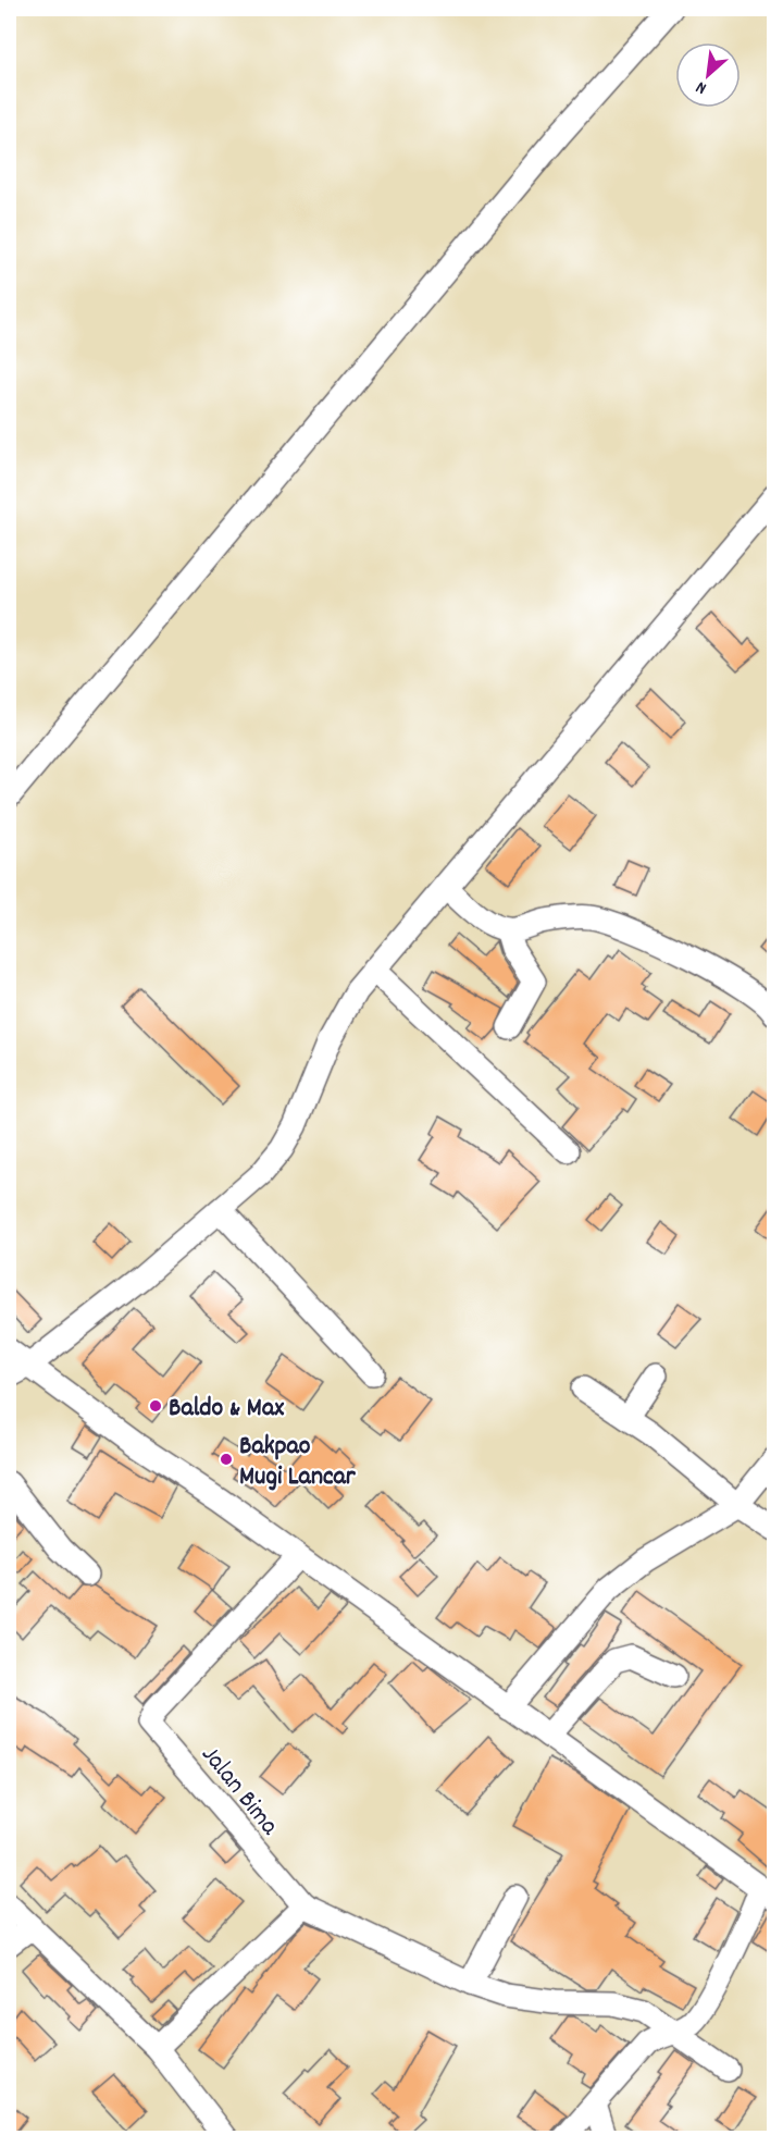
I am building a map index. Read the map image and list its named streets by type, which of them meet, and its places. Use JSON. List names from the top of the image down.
{
  "streets": {
    "street": ["Jalan Bima"]
  },
  "places": ["Baldo & Max", "Bakpao Mugi Lancar"],
  "north": "bottom left"
}
